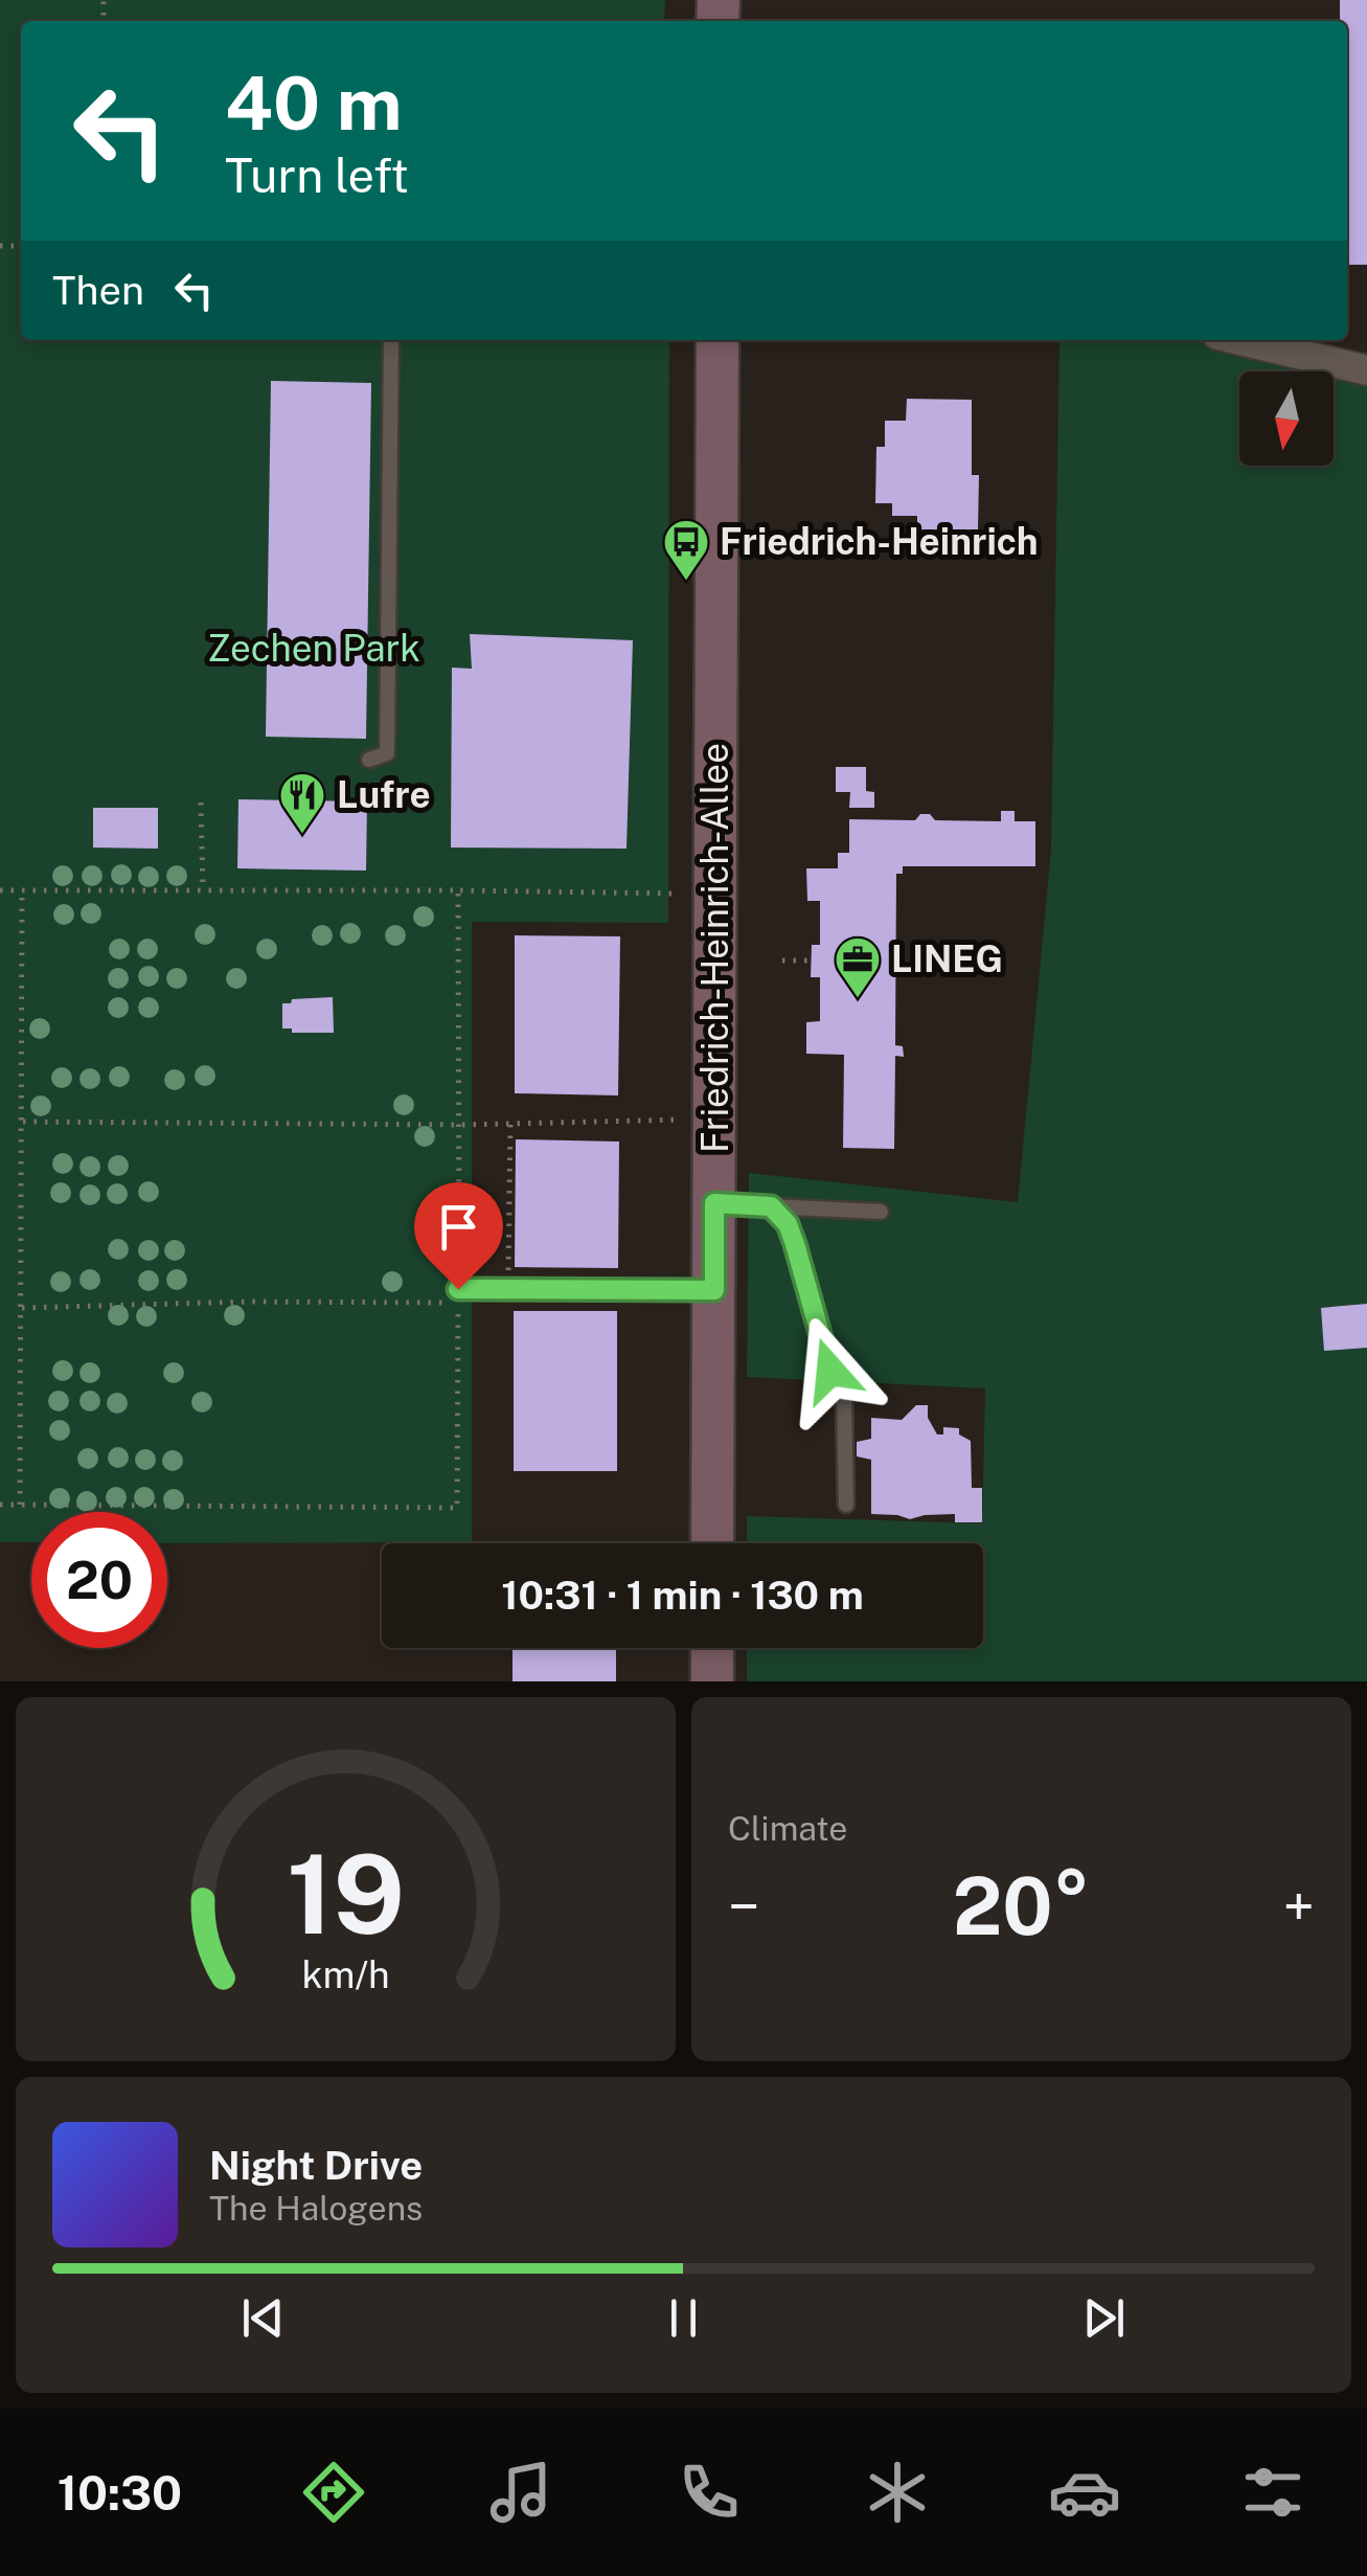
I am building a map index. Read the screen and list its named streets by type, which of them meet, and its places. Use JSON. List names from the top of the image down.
{
  "streets": {
    "main road": ["Friedrich-Heinrich-Allee"]
  },
  "parks": ["Zechen Park"],
  "places": {
    "bus stop": ["Friedrich-Heinrich"],
    "restaurant": ["Lufre"],
    "office": ["LINEG"]
  },
  "north": "bottom",
  "page": {
    "turn": ["40 m", "Turn left"],
    "then": "Then",
    "limit": "20",
    "trip": "10:31 · 1 min · 130 m",
    "tile": "Climate",
    "heat": ["−", "20°", "+"],
    "song": ["Night Drive", "The Halogens"],
    "tabs": "10:30",
    "gauge": ["19", "km/h"]
  }
}
